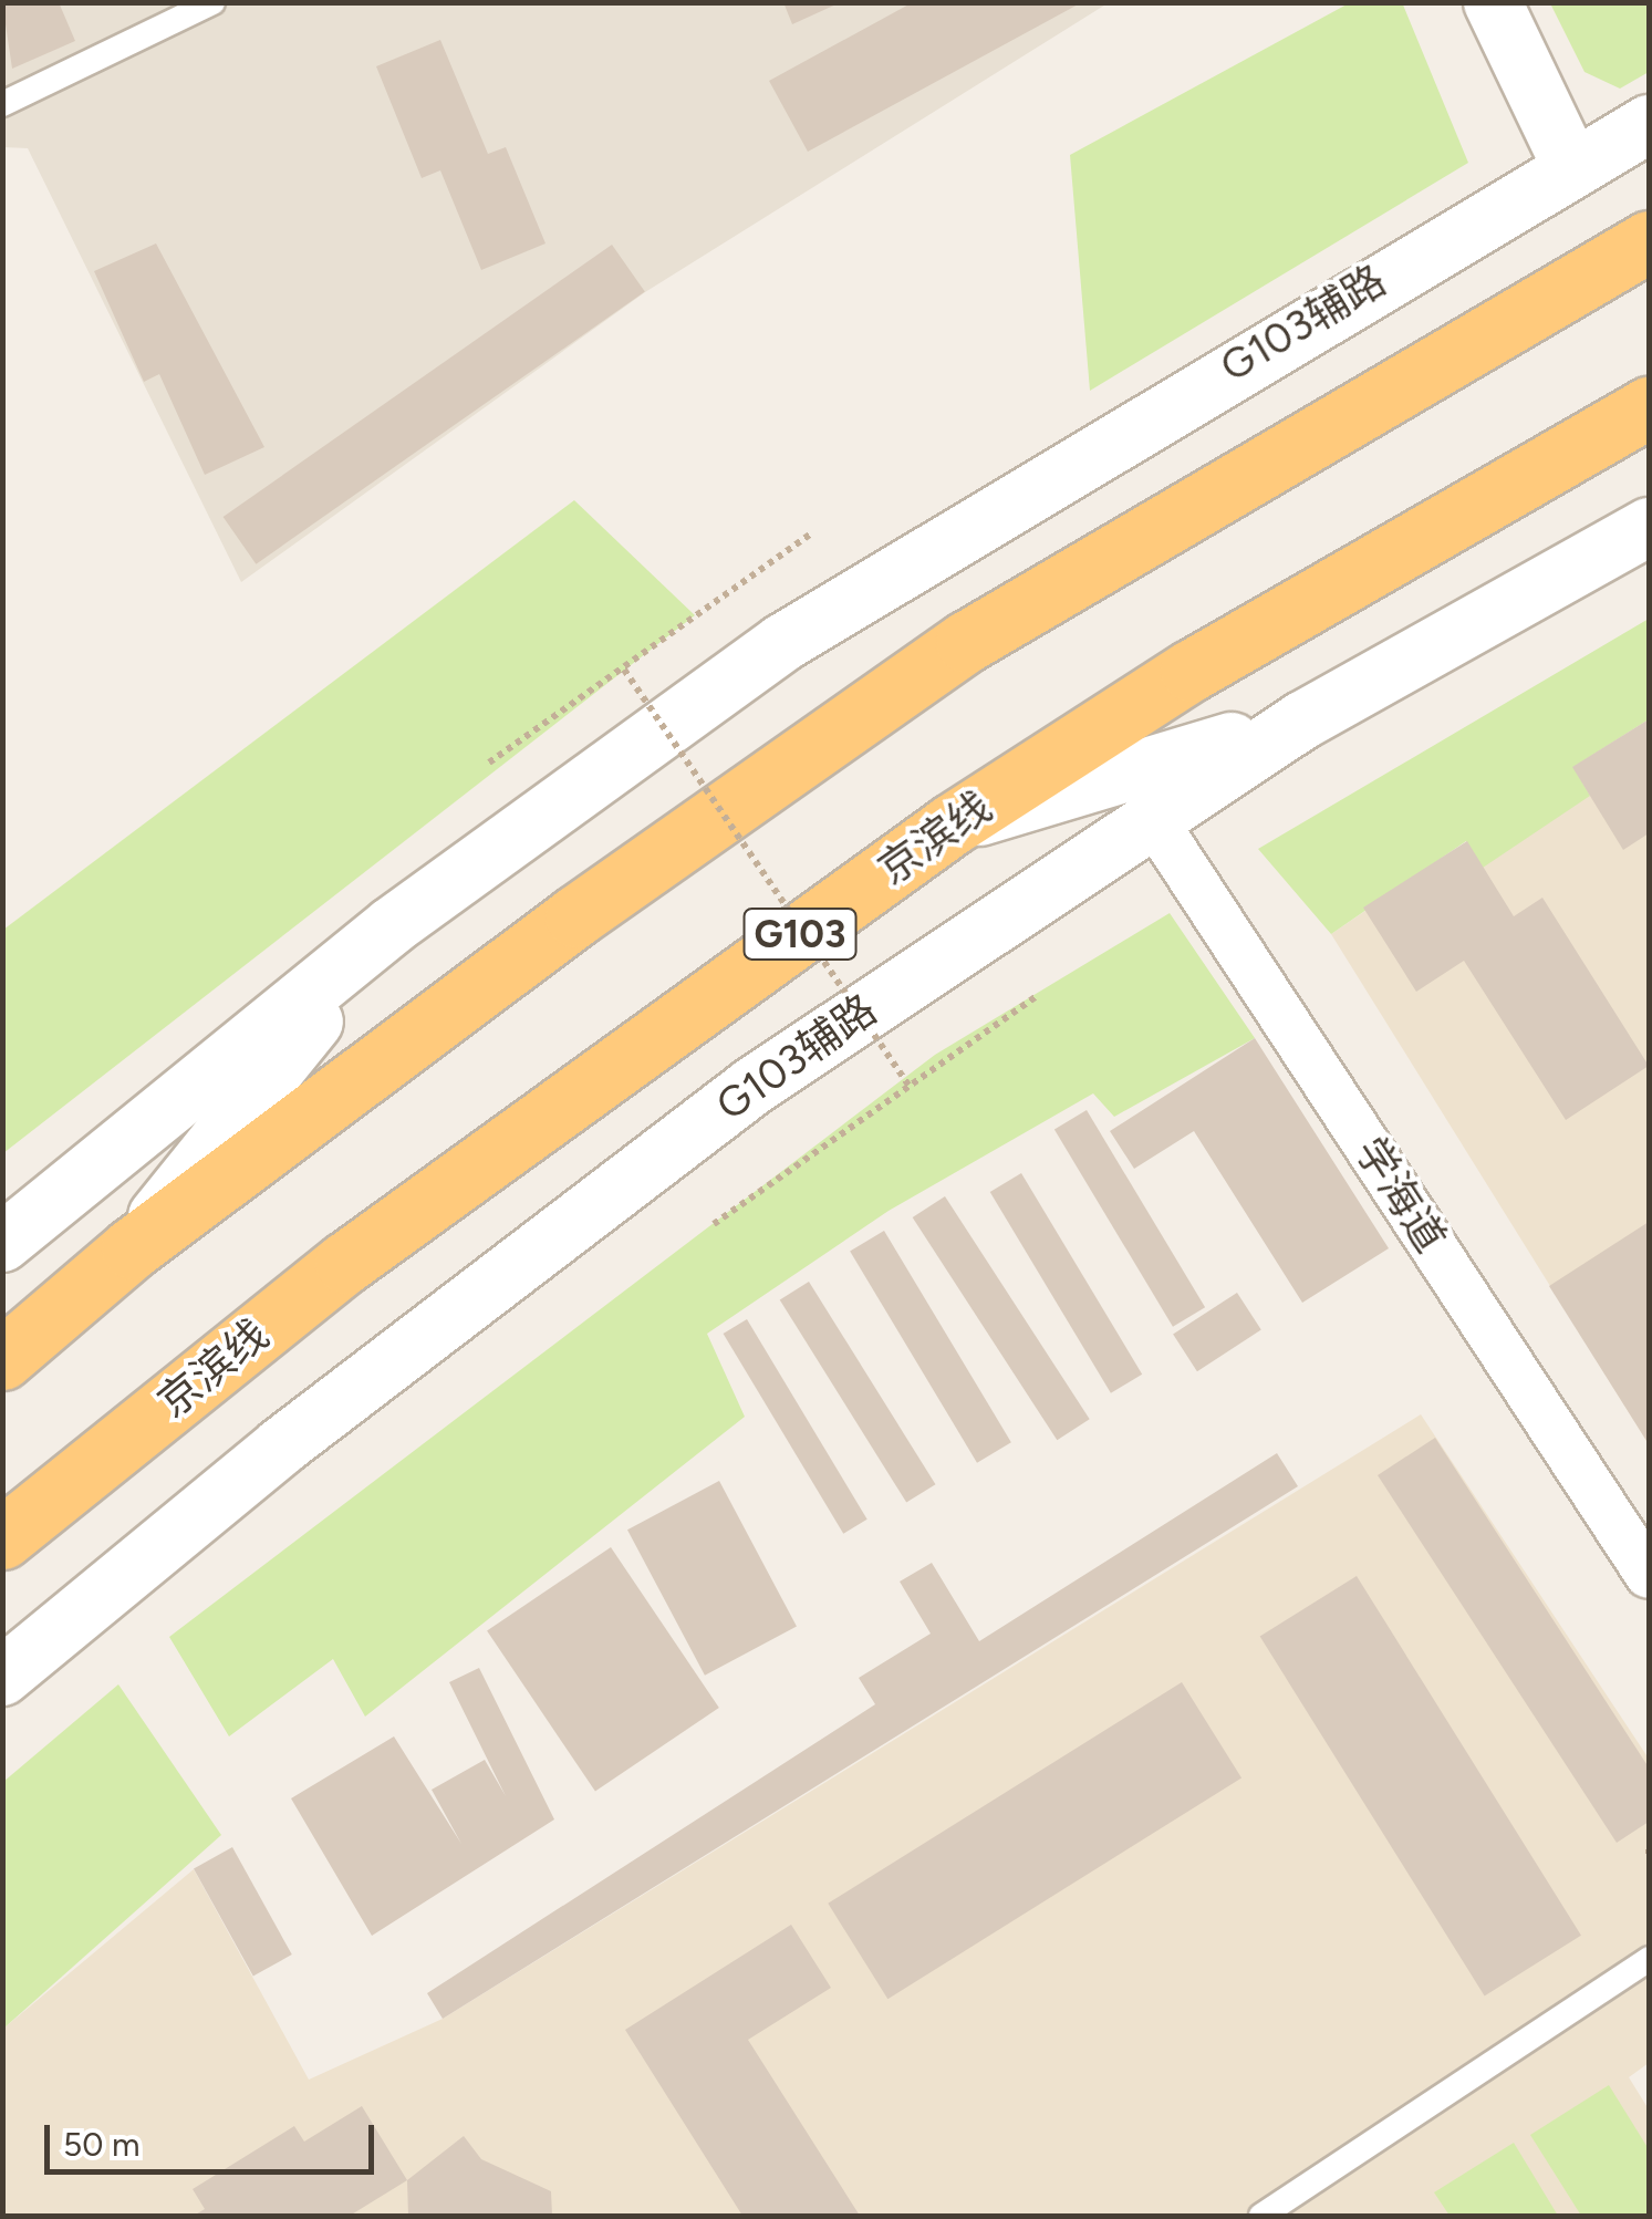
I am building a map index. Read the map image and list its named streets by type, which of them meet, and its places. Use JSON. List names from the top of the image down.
{
  "streets": {
    "highway": ["京滨线", "G103"],
    "street": ["G103辅路", "学海道"]
  },
  "crossings": [
    ["G103辅路", "学海道"]
  ],
  "scale_bar": "50 m"
}
